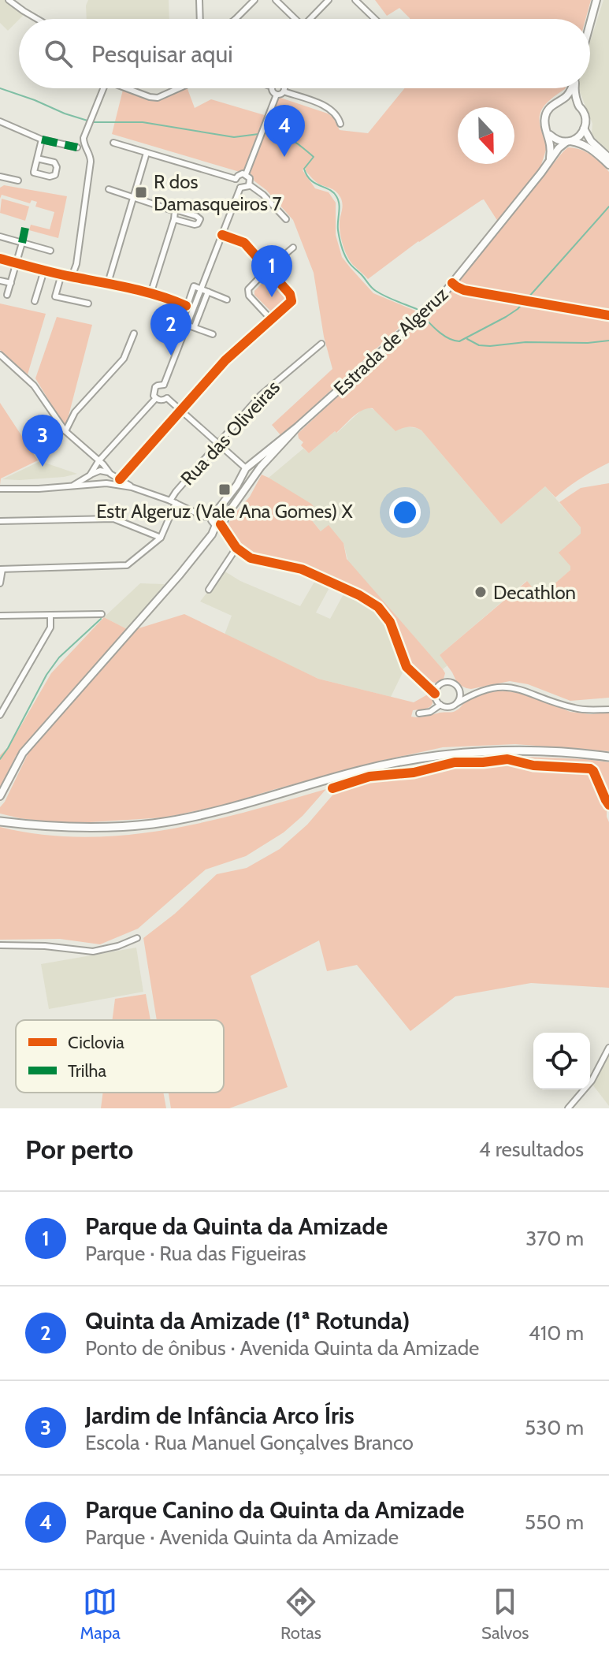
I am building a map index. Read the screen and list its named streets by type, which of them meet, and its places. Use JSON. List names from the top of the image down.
{
  "streets": {
    "main road": ["Estrada de Algeruz"],
    "street": ["Rua das Oliveiras"]
  },
  "places": {
    "transit": ["R dos Damasqueiros 7", "Estr Algeruz (Vale Ana Gomes) X"],
    "other": ["Decathlon"]
  },
  "legend": ["Ciclovia", "Trilha"],
  "north": "bottom",
  "page": {
    "search": "Pesquisar aqui",
    "pins": [
      "4",
      "1",
      "2",
      "3"
    ],
    "heading": ["Por perto", "4 resultados"],
    "list": [
      {
        "mark": "1",
        "name": "Parque da Quinta da Amizade",
        "note": "Parque · Rua das Figueiras",
        "value": "370 m"
      },
      {
        "mark": "2",
        "name": "Quinta da Amizade (1ª Rotunda)",
        "note": "Ponto de ônibus · Avenida Quinta da Amizade",
        "value": "410 m"
      },
      {
        "mark": "3",
        "name": "Jardim de Infância Arco Íris",
        "note": "Escola · Rua Manuel Gonçalves Branco",
        "value": "530 m"
      },
      {
        "mark": "4",
        "name": "Parque Canino da Quinta da Amizade",
        "note": "Parque · Avenida Quinta da Amizade",
        "value": "550 m"
      }
    ],
    "nav": ["Mapa", "Rotas", "Salvos"]
  }
}
